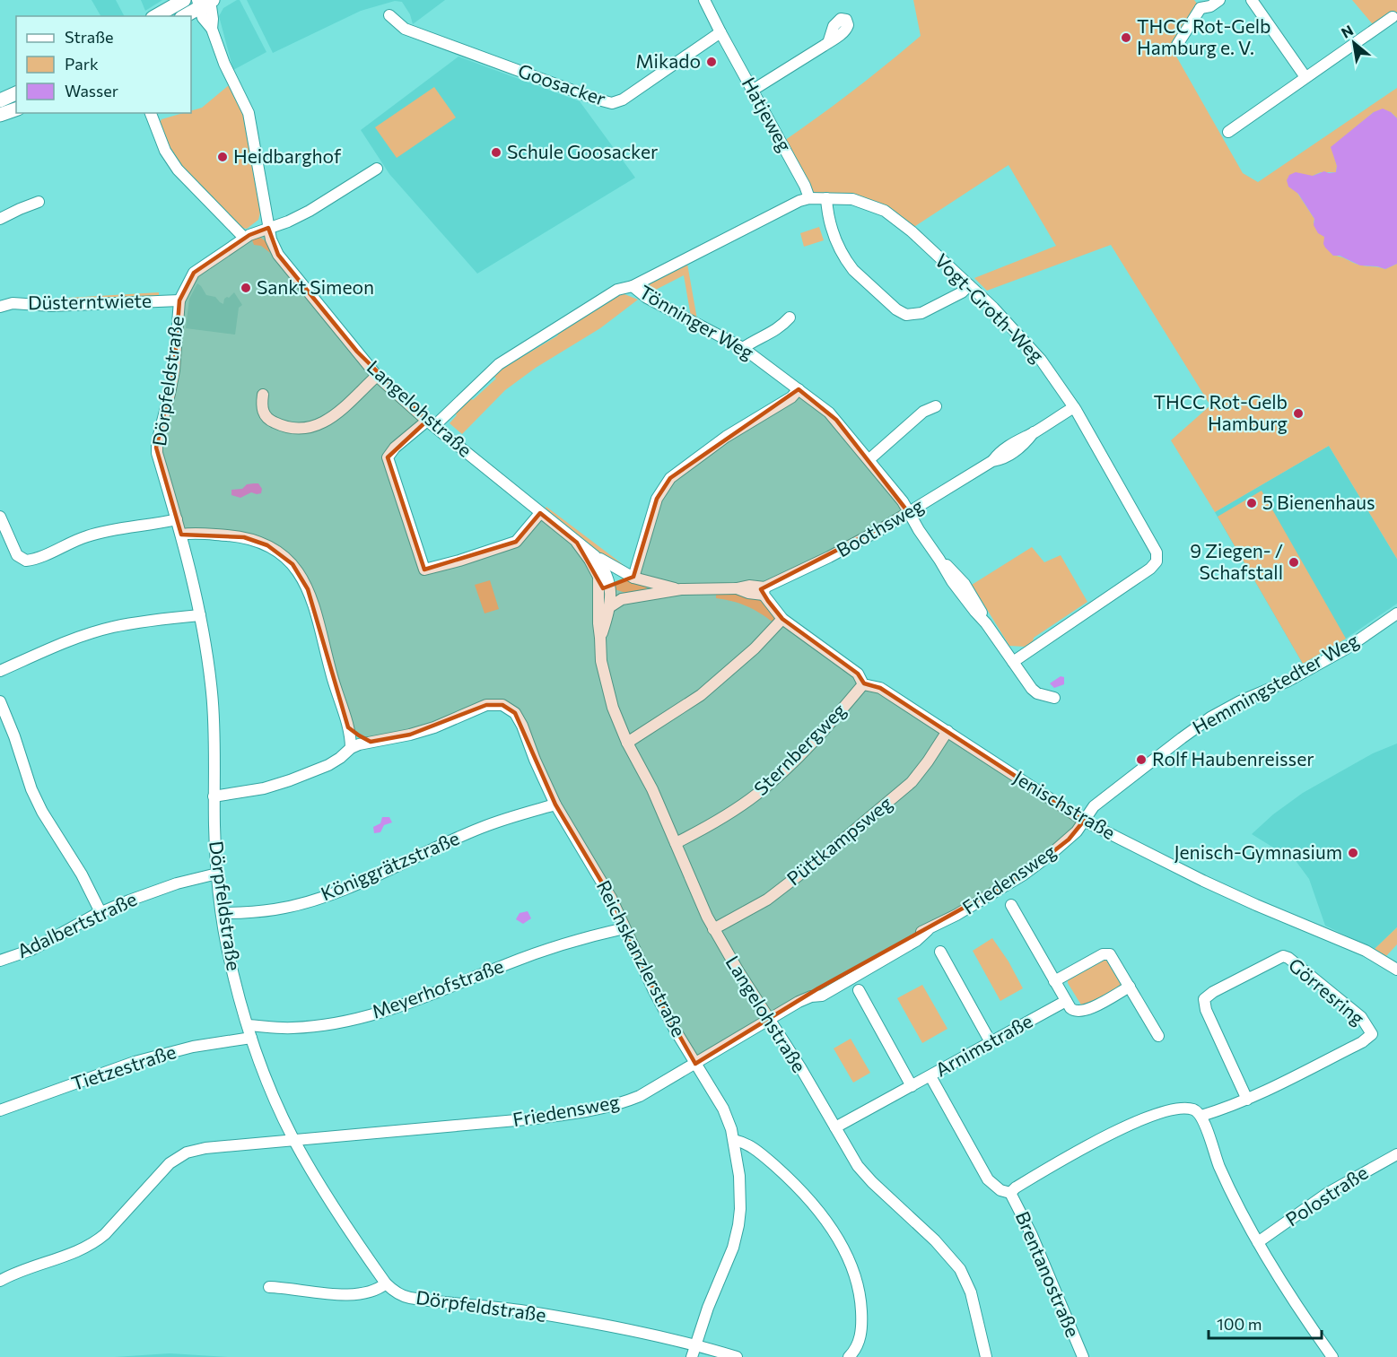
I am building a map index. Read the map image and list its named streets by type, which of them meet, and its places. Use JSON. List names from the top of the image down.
{
  "streets": {
    "street": [
      "Goosacker",
      "Hatjeweg",
      "Düsterntwiete",
      "Vogt-Groth-Weg",
      "Tönninger Weg",
      "Dörpfeldstraße",
      "Langelohstraße",
      "Boothsweg",
      "Hemmingstedter Weg",
      "Sternbergweg",
      "Jenischstraße",
      "Püttkampsweg",
      "Königgrätzstraße",
      "Friedensweg",
      "Adalbertstraße",
      "Reichskanzlerstraße",
      "Meyerhofstraße",
      "Görresring",
      "Arnimstraße",
      "Tietzestraße",
      "Polostraße",
      "Brentanostraße"
    ]
  },
  "crossings": [
    ["Goosacker", "Hatjeweg"],
    ["Hatjeweg", "Vogt-Groth-Weg"],
    ["Düsterntwiete", "Dörpfeldstraße"],
    ["Vogt-Groth-Weg", "Tönninger Weg"],
    ["Vogt-Groth-Weg", "Boothsweg"],
    ["Tönninger Weg", "Langelohstraße"],
    ["Tönninger Weg", "Boothsweg"],
    ["Dörpfeldstraße", "Langelohstraße"],
    ["Dörpfeldstraße", "Königgrätzstraße"],
    ["Dörpfeldstraße", "Friedensweg"],
    ["Dörpfeldstraße", "Adalbertstraße"],
    ["Dörpfeldstraße", "Reichskanzlerstraße"],
    ["Dörpfeldstraße", "Meyerhofstraße"],
    ["Dörpfeldstraße", "Tietzestraße"],
    ["Langelohstraße", "Sternbergweg"],
    ["Langelohstraße", "Püttkampsweg"],
    ["Langelohstraße", "Friedensweg"],
    ["Langelohstraße", "Arnimstraße"],
    ["Boothsweg", "Jenischstraße"],
    ["Hemmingstedter Weg", "Jenischstraße"],
    ["Hemmingstedter Weg", "Friedensweg"],
    ["Sternbergweg", "Jenischstraße"],
    ["Jenischstraße", "Püttkampsweg"],
    ["Jenischstraße", "Friedensweg"],
    ["Königgrätzstraße", "Reichskanzlerstraße"],
    ["Friedensweg", "Reichskanzlerstraße"],
    ["Reichskanzlerstraße", "Meyerhofstraße"]
  ],
  "places": [
    "THCC Rot-Gelb Hamburg e. V.",
    "Mikado",
    "Schule Goosacker",
    "Heidbarghof",
    "Sankt Simeon",
    "THCC Rot-Gelb Hamburg",
    "5 Bienenhaus",
    "9 Ziegen- / Schafstall",
    "Rolf Haubenreisser",
    "Jenisch-Gymnasium"
  ],
  "legend": ["Straße", "Park", "Wasser"],
  "scale_bar": "100 m",
  "north": "top left"
}
